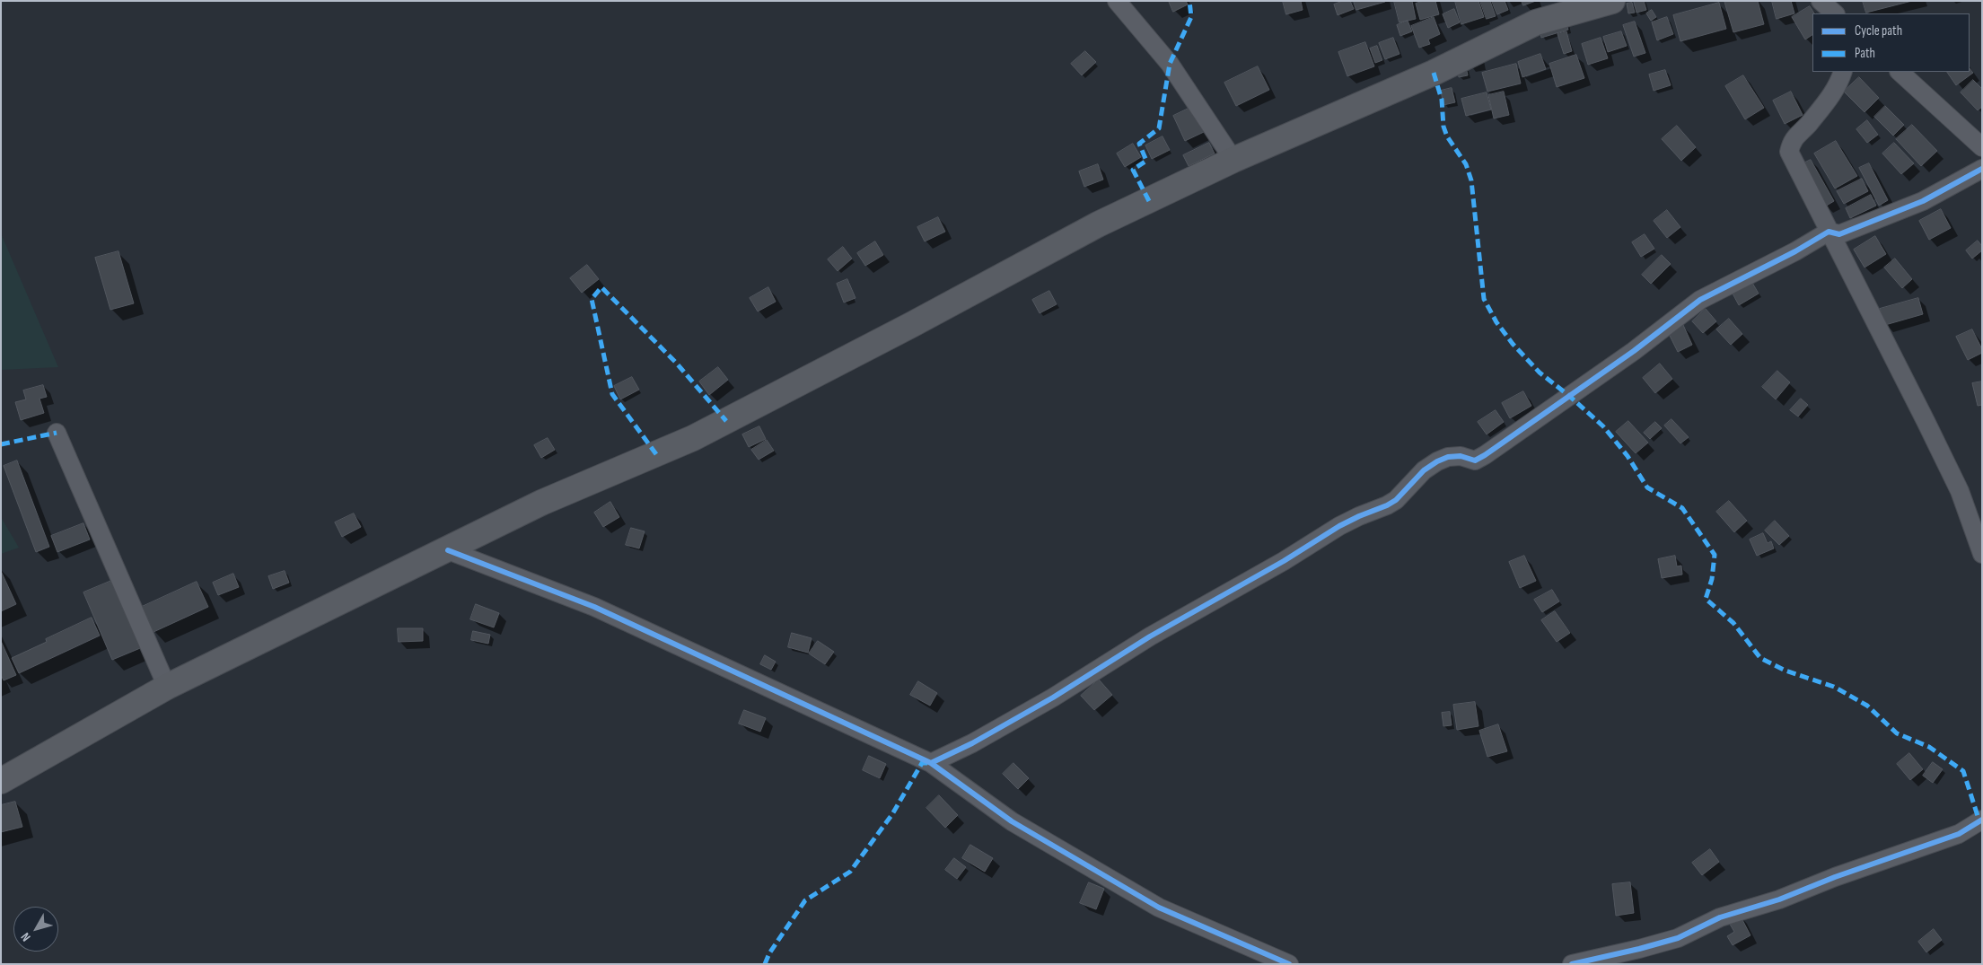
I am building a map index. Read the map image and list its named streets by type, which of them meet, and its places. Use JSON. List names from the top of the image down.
{
  "legend": ["Cycle path", "Path"],
  "north": "bottom left"
}
